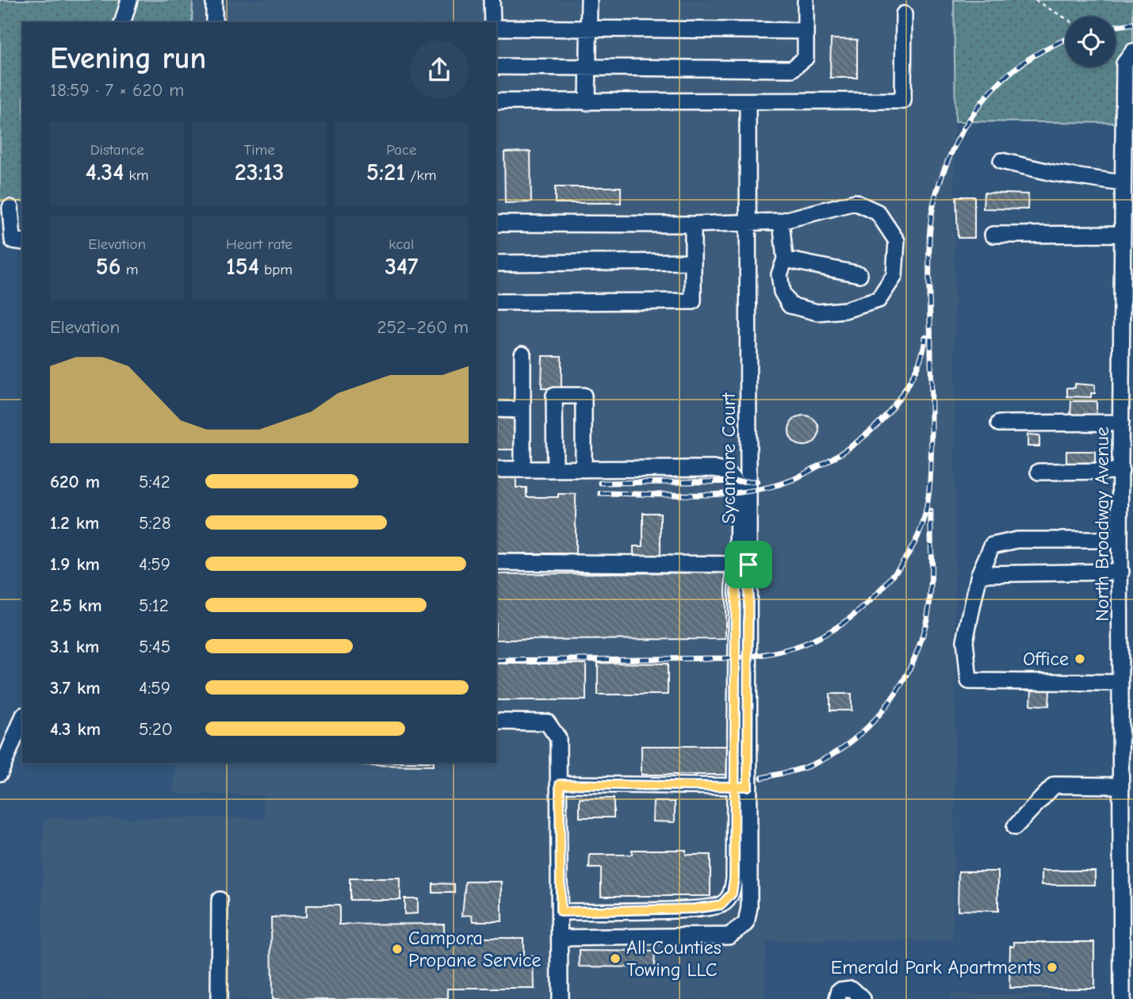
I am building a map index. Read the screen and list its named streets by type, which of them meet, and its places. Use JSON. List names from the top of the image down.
{
  "streets": {
    "street": ["Sycamore Court", "North Broadway Avenue"]
  },
  "places": [
    "Office",
    "Campora Propane Service",
    "All Counties Towing LLC",
    "Emerald Park Apartments"
  ],
  "page": {
    "heading": ["Evening run", "18:59 · 7 × 620 m"],
    "stats": [
      ["Distance", "4.34 km"],
      ["Time", "23:13"],
      ["Pace", "5:21 /km"],
      ["Elevation", "56 m"],
      ["Heart rate", "154 bpm"],
      ["kcal", "347"]
    ],
    "chart": ["Elevation", "252–260 m"],
    "list": [
      {
        "name": "620 m",
        "note": "5:42"
      },
      {
        "name": "1.2 km",
        "note": "5:28"
      },
      {
        "name": "1.9 km",
        "note": "4:59"
      },
      {
        "name": "2.5 km",
        "note": "5:12"
      },
      {
        "name": "3.1 km",
        "note": "5:45"
      },
      {
        "name": "3.7 km",
        "note": "4:59"
      },
      {
        "name": "4.3 km",
        "note": "5:20"
      }
    ]
  }
}
